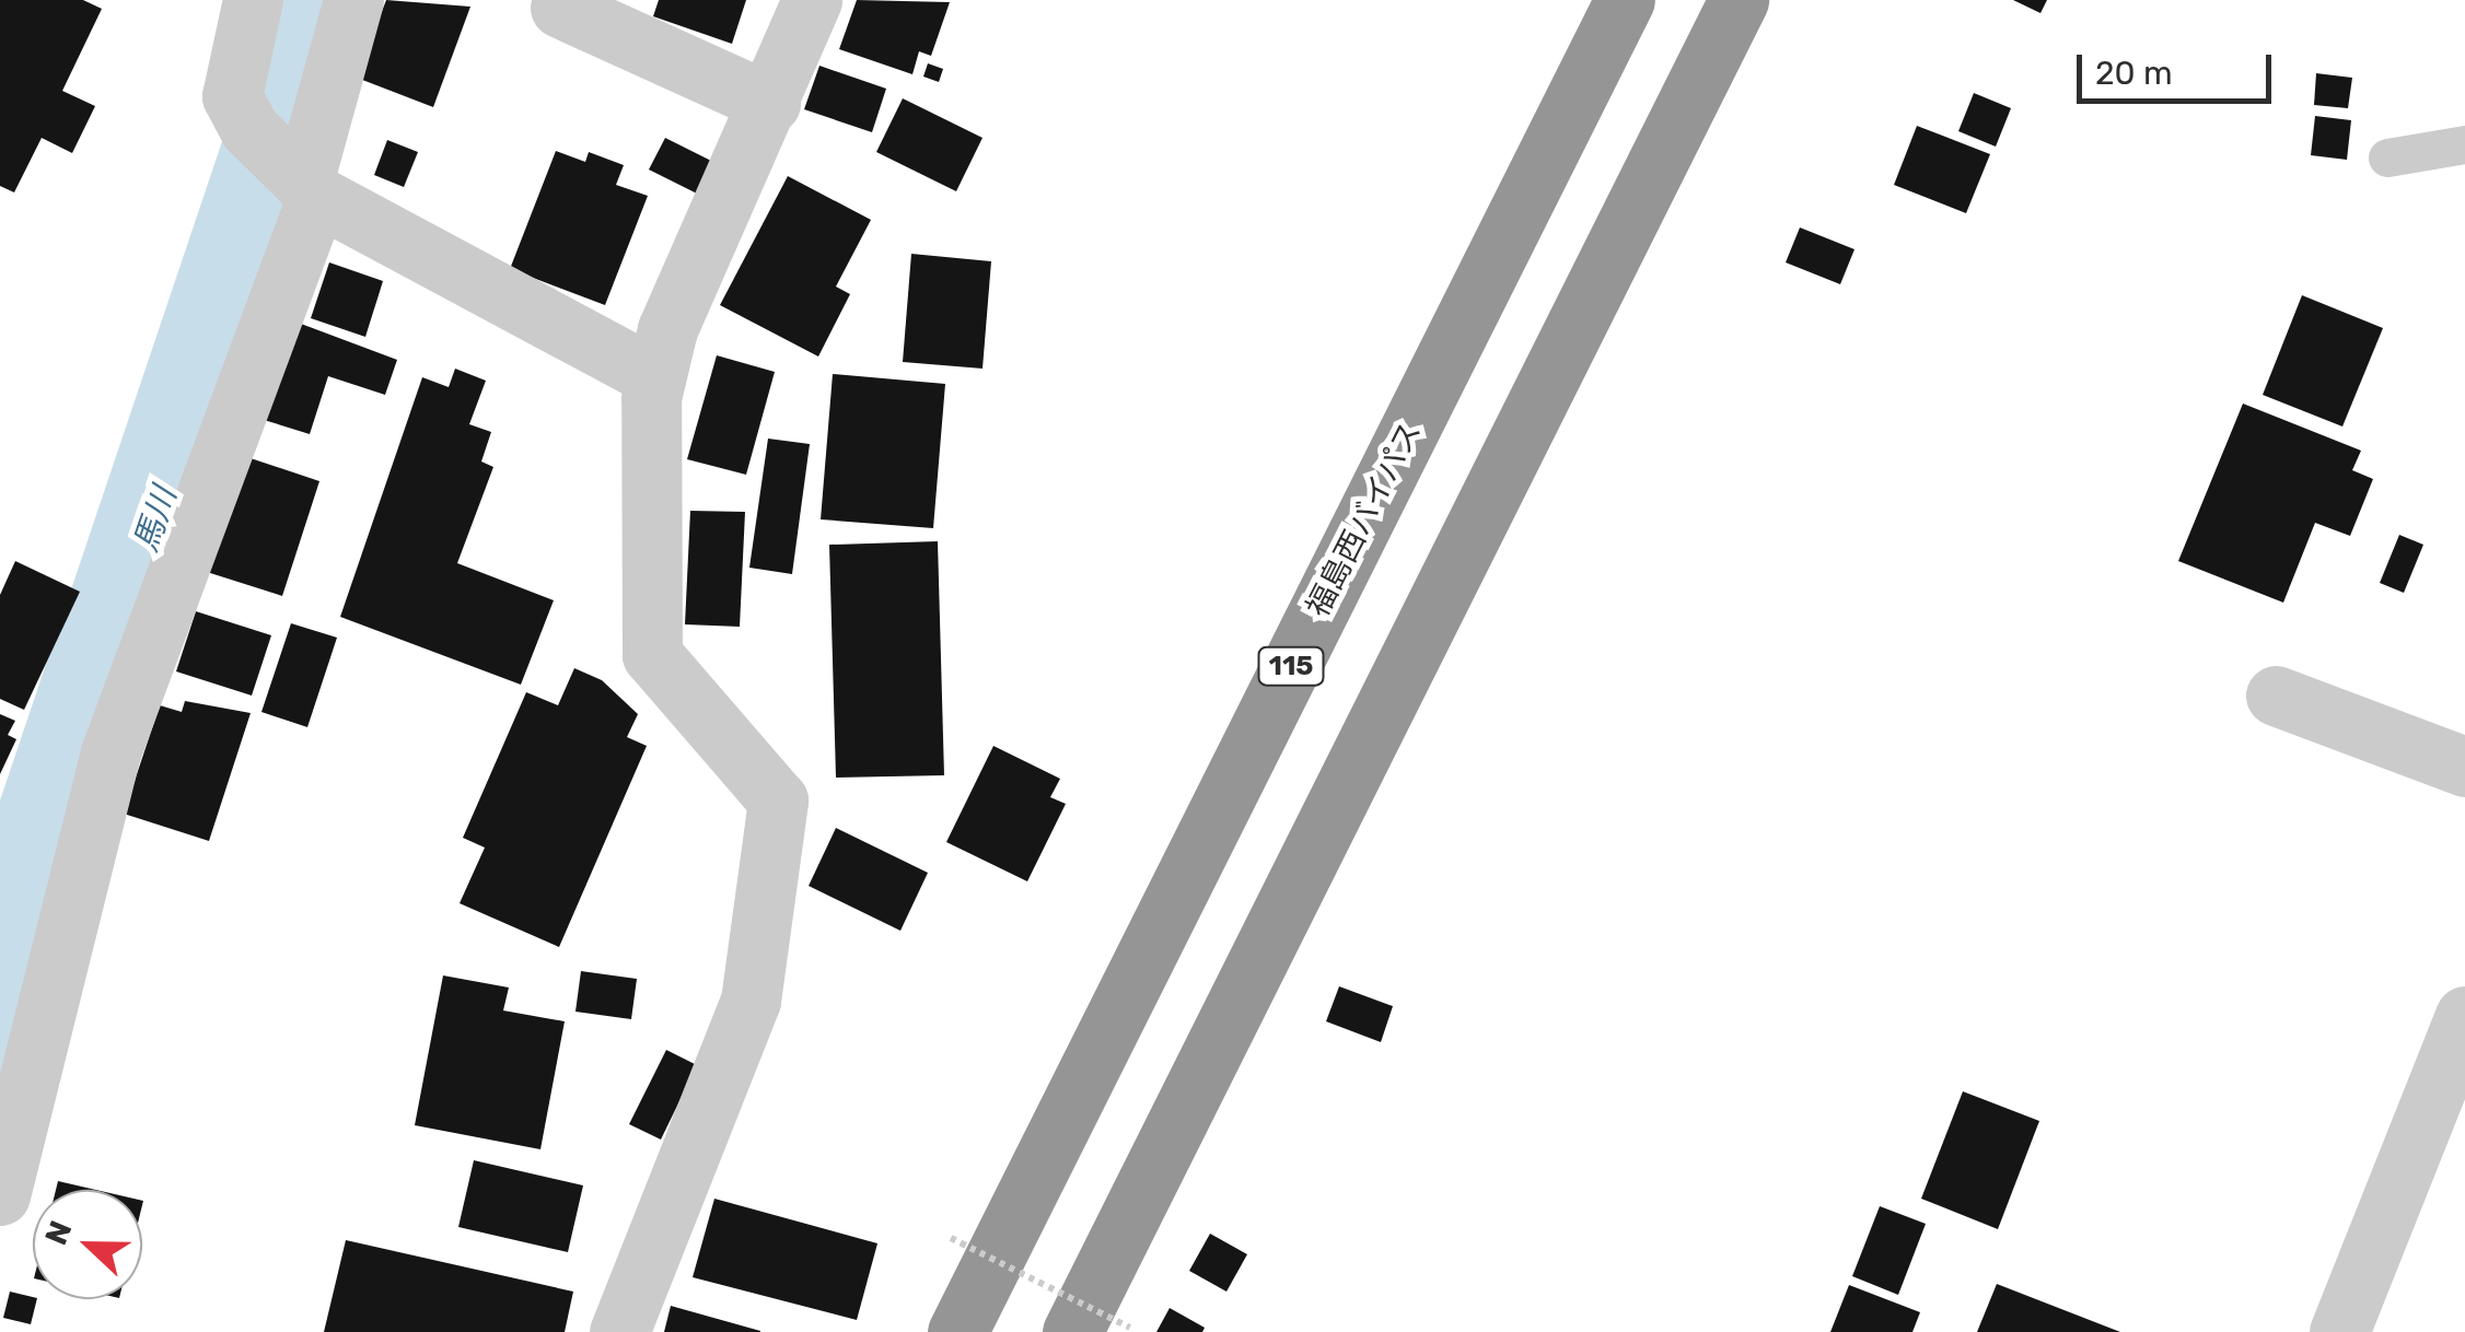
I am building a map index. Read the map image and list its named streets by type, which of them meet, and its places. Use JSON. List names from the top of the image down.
{
  "streets": {
    "highway": ["福島西バイパス", "115"]
  },
  "water": ["馬川"],
  "scale_bar": "20 m",
  "north": "left"
}
